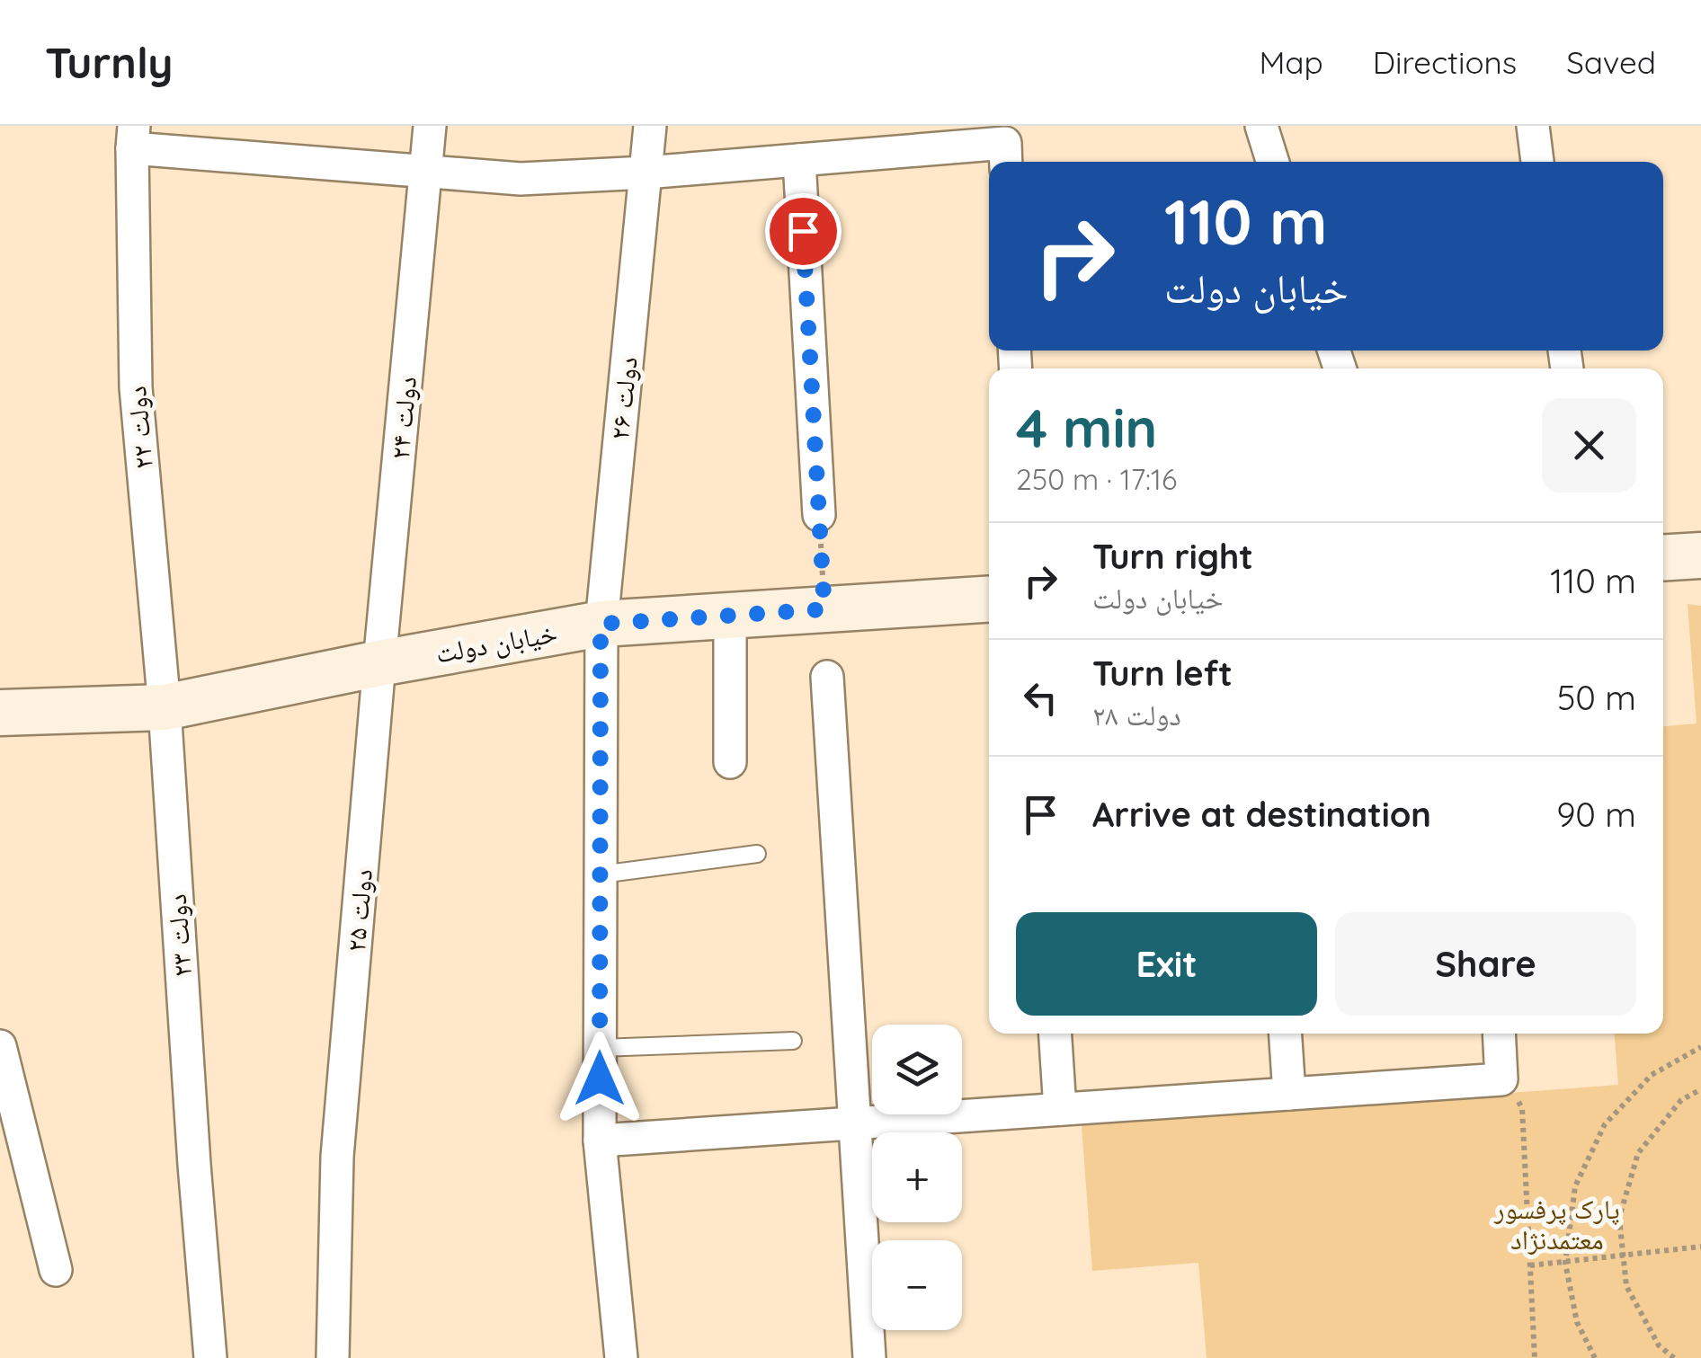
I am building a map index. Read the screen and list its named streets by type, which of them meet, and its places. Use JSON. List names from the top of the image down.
{
  "streets": {
    "street": [
      "دولت ۲۶",
      "دولت ۲۴",
      "دولت ۲۲",
      "خیابان دولت",
      "دولت ۲۵",
      "دولت ۲۳"
    ]
  },
  "crossings": [
    ["دولت ۲۶", "خیابان دولت"],
    ["دولت ۲۴", "خیابان دولت"],
    ["دولت ۲۴", "دولت ۲۵"],
    ["دولت ۲۲", "خیابان دولت"],
    ["دولت ۲۲", "دولت ۲۳"],
    ["خیابان دولت", "دولت ۲۵"],
    ["خیابان دولت", "دولت ۲۳"]
  ],
  "parks": ["پارک پرفسور معتمدنژاد"],
  "page": {
    "header": "Turnly",
    "nav": ["Map", "Directions", "Saved"],
    "turn": ["110 m", "خیابان دولت"],
    "heading": ["4 min", "250 m · 17:16"],
    "list": [
      {
        "name": "Turn right",
        "note": "خیابان دولت",
        "value": "110 m"
      },
      {
        "name": "Turn left",
        "note": "دولت ۲۸",
        "value": "50 m"
      },
      {
        "name": "Arrive at destination",
        "value": "90 m"
      }
    ],
    "buttons": ["Exit", "Share"],
    "map_buttons": ["+", "−"]
  }
}
